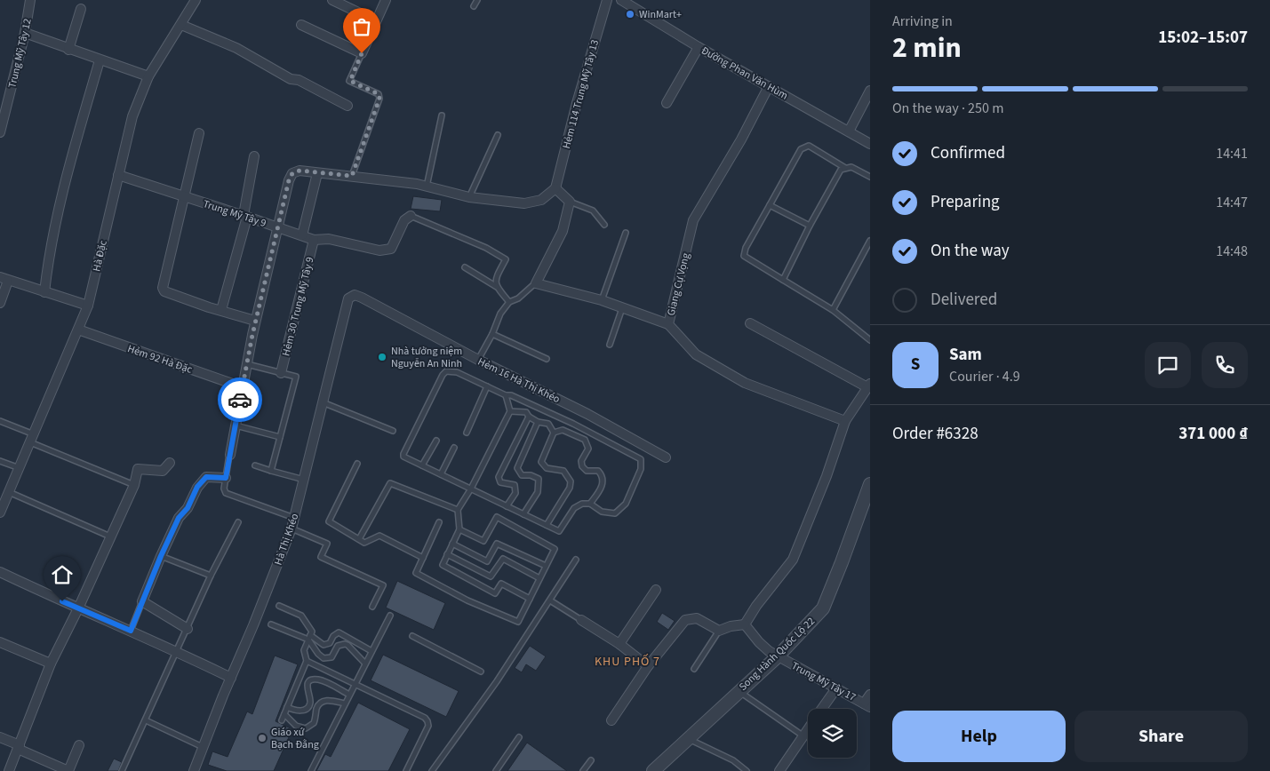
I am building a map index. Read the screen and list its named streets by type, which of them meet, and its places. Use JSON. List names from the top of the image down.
{
  "streets": {
    "street": [
      "Trung Mỹ Tây 12",
      "Đường Phan Văn Hùm",
      "Hẻm 114 Trung Mỹ Tây 13",
      "Trung Mỹ Tây 9",
      "Hà Đặc",
      "Giang Cự Vọng",
      "Hẻm 30 Trung Mỹ Tây 9",
      "Hẻm 92 Hà Đặc",
      "Hẻm 16 Hà Thị Khéo",
      "Hà Thị Khéo",
      "Song Hành Quốc Lộ 22",
      "Trung Mỹ Tây 17"
    ]
  },
  "crossings": [
    ["Đường Phan Văn Hùm", "Giang Cự Vọng"],
    ["Trung Mỹ Tây 9", "Hà Đặc"],
    ["Trung Mỹ Tây 9", "Hẻm 30 Trung Mỹ Tây 9"],
    ["Hà Đặc", "Hẻm 92 Hà Đặc"],
    ["Hẻm 16 Hà Thị Khéo", "Hà Thị Khéo"],
    ["Song Hành Quốc Lộ 22", "Trung Mỹ Tây 17"]
  ],
  "districts": ["KHU PHỐ 7"],
  "places": ["WinMart+", "Nhà tưởng niệm Nguyễn An Ninh", "Giáo xứ Bạch Đằng"],
  "page": {
    "heading": ["2 min", "Arriving in", "15:02–15:07"],
    "panel": [
      "Sam",
      "Courier · 4.9",
      "Order #6328",
      "371 000 ₫"
    ],
    "bar": "On the way · 250 m",
    "list": [
      ["Confirmed", "14:41"],
      ["Preparing", "14:47"],
      ["On the way", "14:48"],
      "Delivered"
    ],
    "round": "S",
    "buttons": ["Help", "Share"]
  }
}
